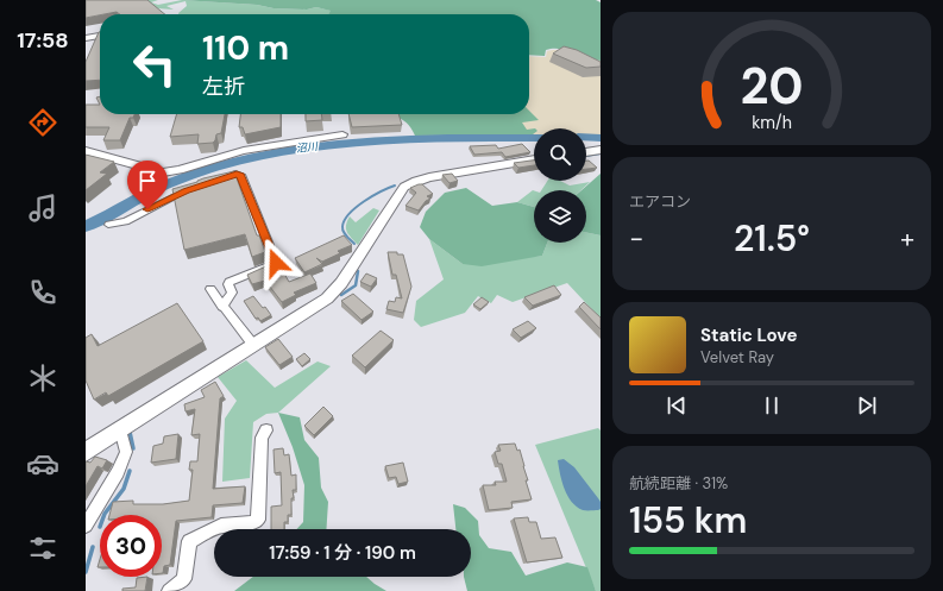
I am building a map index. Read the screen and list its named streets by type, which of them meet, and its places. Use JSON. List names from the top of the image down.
{
  "water": ["沼川"],
  "page": {
    "tabs": "17:58",
    "turn": ["110 m", "左折"],
    "tile": [
      "エアコン",
      ["航続距離 · 31%", "155 km"]
    ],
    "heat": ["−", "21.5°", "+"],
    "song": ["Static Love", "Velvet Ray"],
    "limit": "30",
    "trip": "17:59 · 1 分 · 190 m",
    "gauge": ["20", "km/h"]
  }
}
